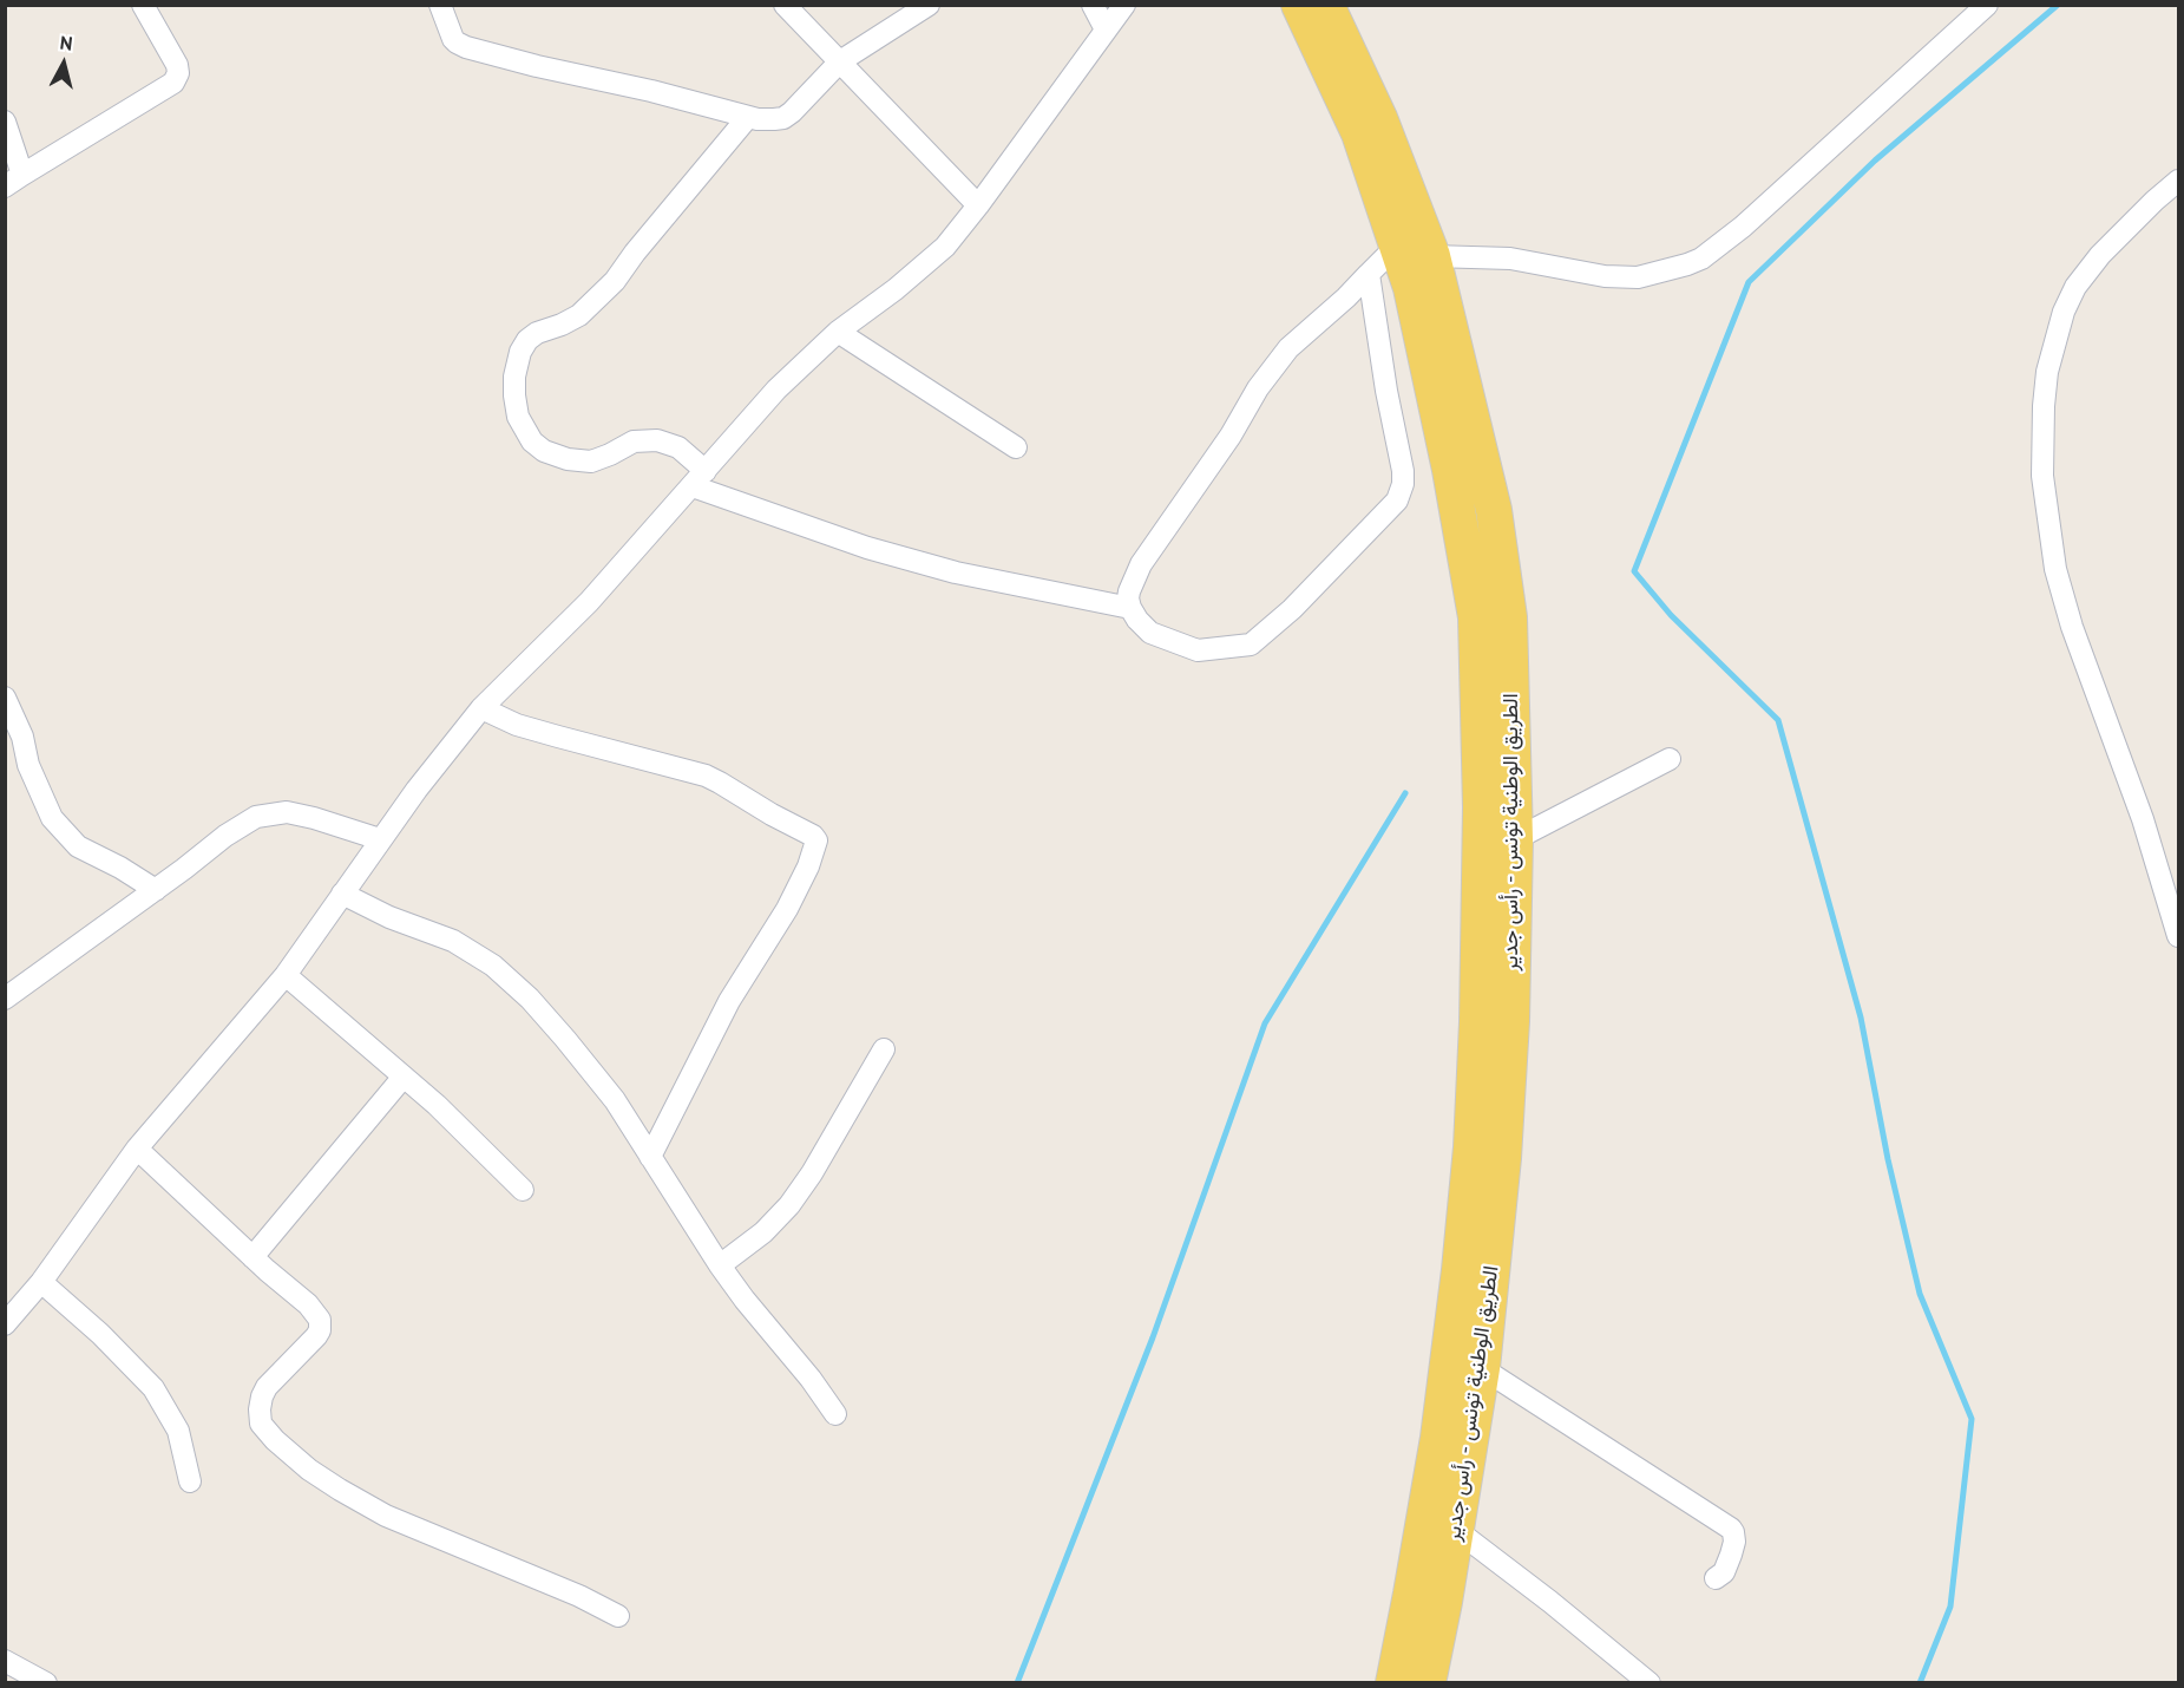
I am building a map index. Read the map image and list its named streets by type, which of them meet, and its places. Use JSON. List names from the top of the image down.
{
  "streets": {
    "main road": ["الطريق الوطنية تونس - رأس جدير"]
  },
  "north": "top"
}
